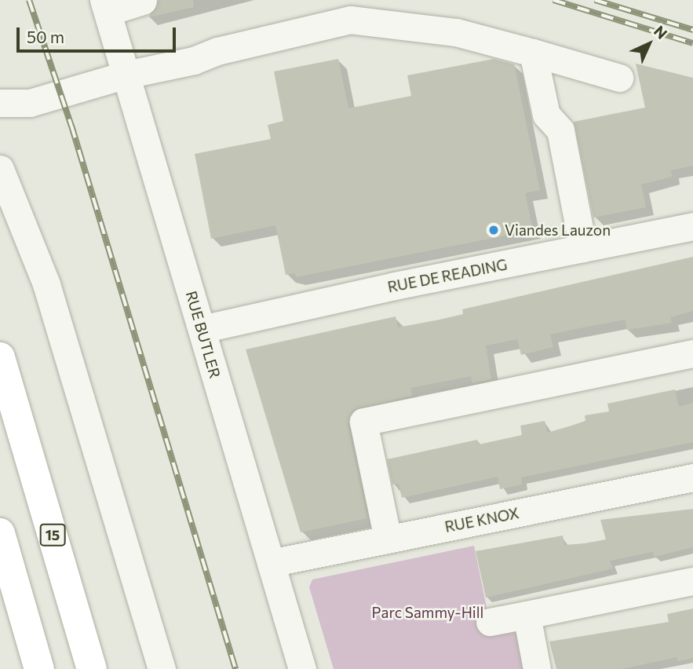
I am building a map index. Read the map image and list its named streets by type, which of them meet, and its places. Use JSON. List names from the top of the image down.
{
  "streets": {
    "highway": ["15"],
    "street": ["RUE DE READING", "RUE BUTLER", "RUE KNOX"]
  },
  "crossings": [
    ["RUE DE READING", "RUE BUTLER"],
    ["RUE BUTLER", "RUE KNOX"]
  ],
  "parks": ["Parc Sammy-Hill"],
  "places": ["Viandes Lauzon"],
  "scale_bar": "50 m",
  "north": "top right"
}
